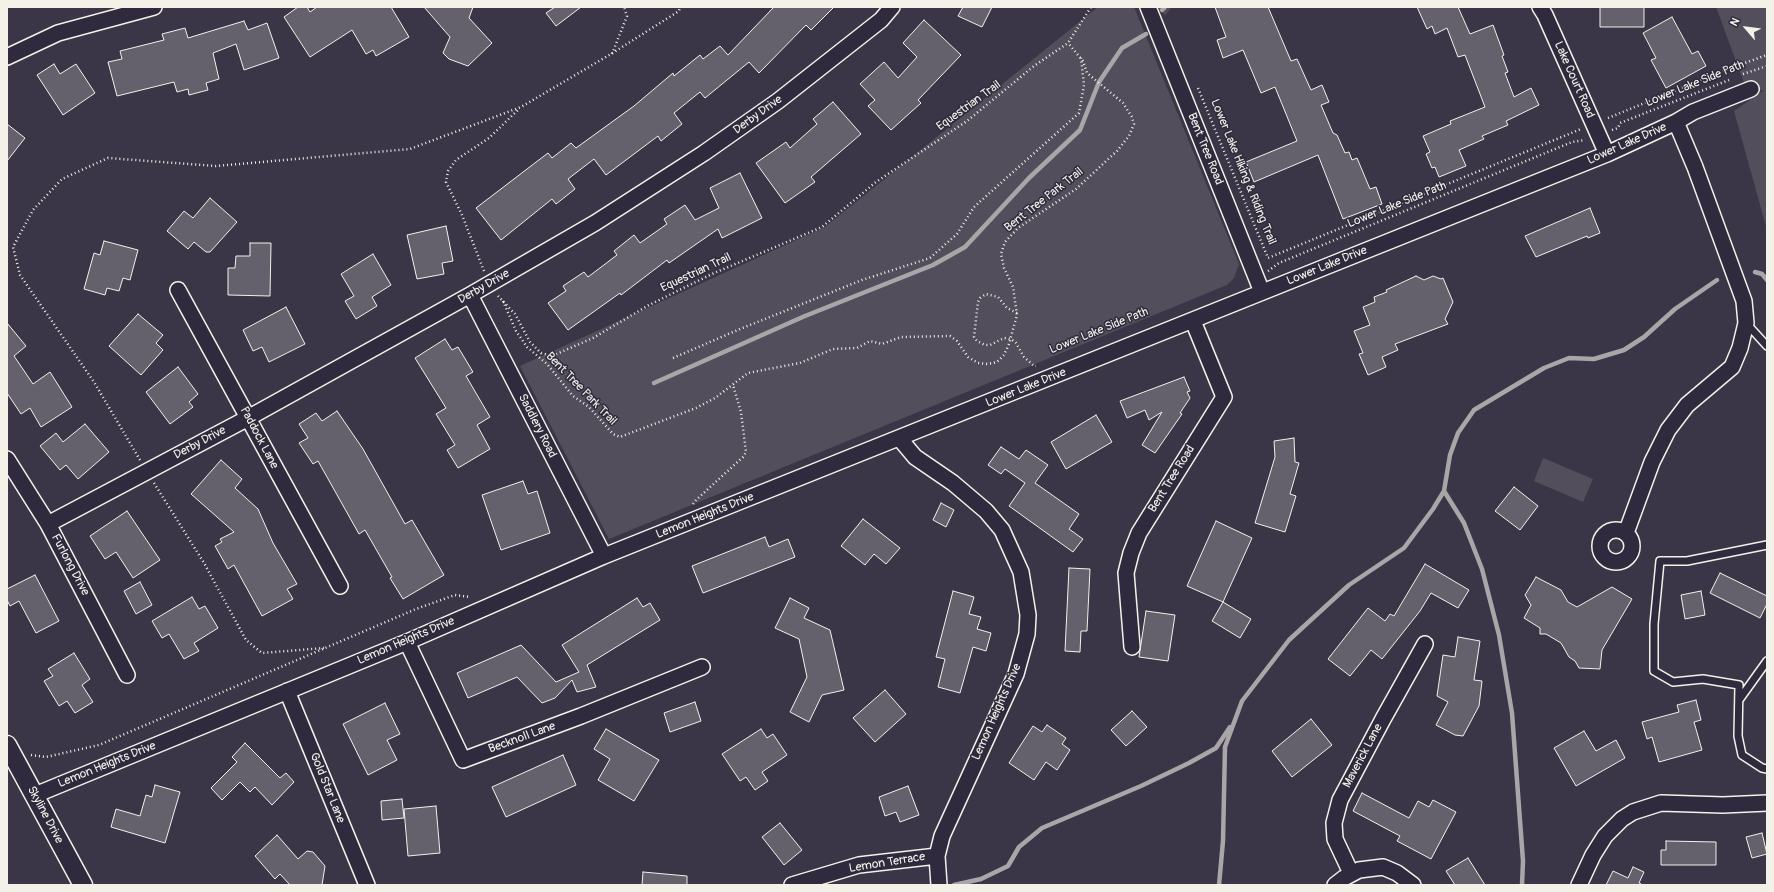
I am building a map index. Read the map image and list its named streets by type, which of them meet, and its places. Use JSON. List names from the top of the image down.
{
  "streets": {
    "street": [
      "Lake Court Road",
      "Derby Drive",
      "Lower Lake Drive",
      "Bent Tree Road",
      "Saddlery Road",
      "Paddock Lane",
      "Lemon Heights Drive",
      "Furlong Drive",
      "Becknoll Lane",
      "Maverick Lane",
      "Gold Star Lane",
      "Skyline Drive",
      "Lemon Terrace"
    ],
    "path": [
      "Lower Lake Side Path",
      "Equestrian Trail",
      "Lower Lake Hiking & Riding Trail",
      "Bent Tree Park Trail"
    ]
  },
  "crossings": [
    ["Lake Court Road", "Lower Lake Side Path"],
    ["Lake Court Road", "Lower Lake Drive"],
    ["Lake Court Road", "Lower Lake Hiking & Riding Trail"],
    ["Lower Lake Side Path", "Bent Tree Road"],
    ["Lower Lake Side Path", "Lower Lake Hiking & Riding Trail"],
    ["Lower Lake Side Path", "Bent Tree Park Trail"],
    ["Equestrian Trail", "Derby Drive"],
    ["Equestrian Trail", "Bent Tree Park Trail"],
    ["Derby Drive", "Saddlery Road"],
    ["Derby Drive", "Paddock Lane"],
    ["Derby Drive", "Furlong Drive"],
    ["Lower Lake Drive", "Bent Tree Road"],
    ["Lower Lake Drive", "Lemon Heights Drive"],
    ["Saddlery Road", "Lemon Heights Drive"],
    ["Lemon Heights Drive", "Becknoll Lane"],
    ["Lemon Heights Drive", "Gold Star Lane"],
    ["Lemon Heights Drive", "Skyline Drive"],
    ["Lemon Heights Drive", "Lemon Terrace"]
  ],
  "north": "top left"
}
